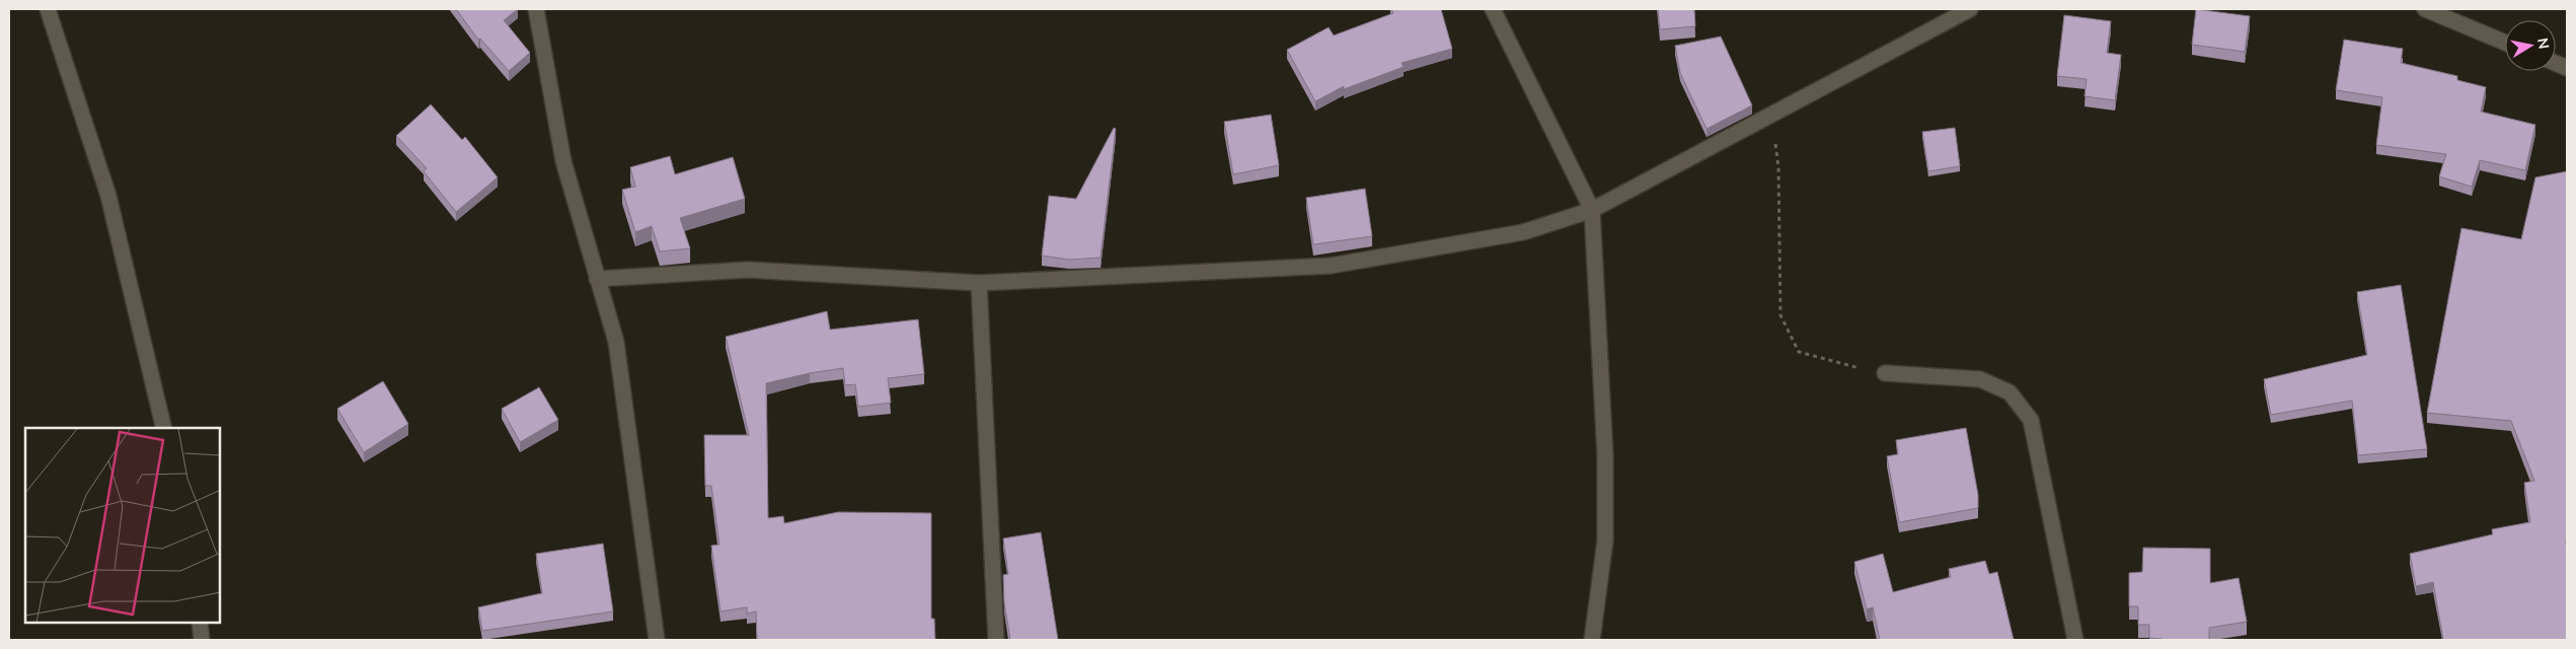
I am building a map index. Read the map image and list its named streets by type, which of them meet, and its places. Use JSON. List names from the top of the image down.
{
  "north": "right"
}
